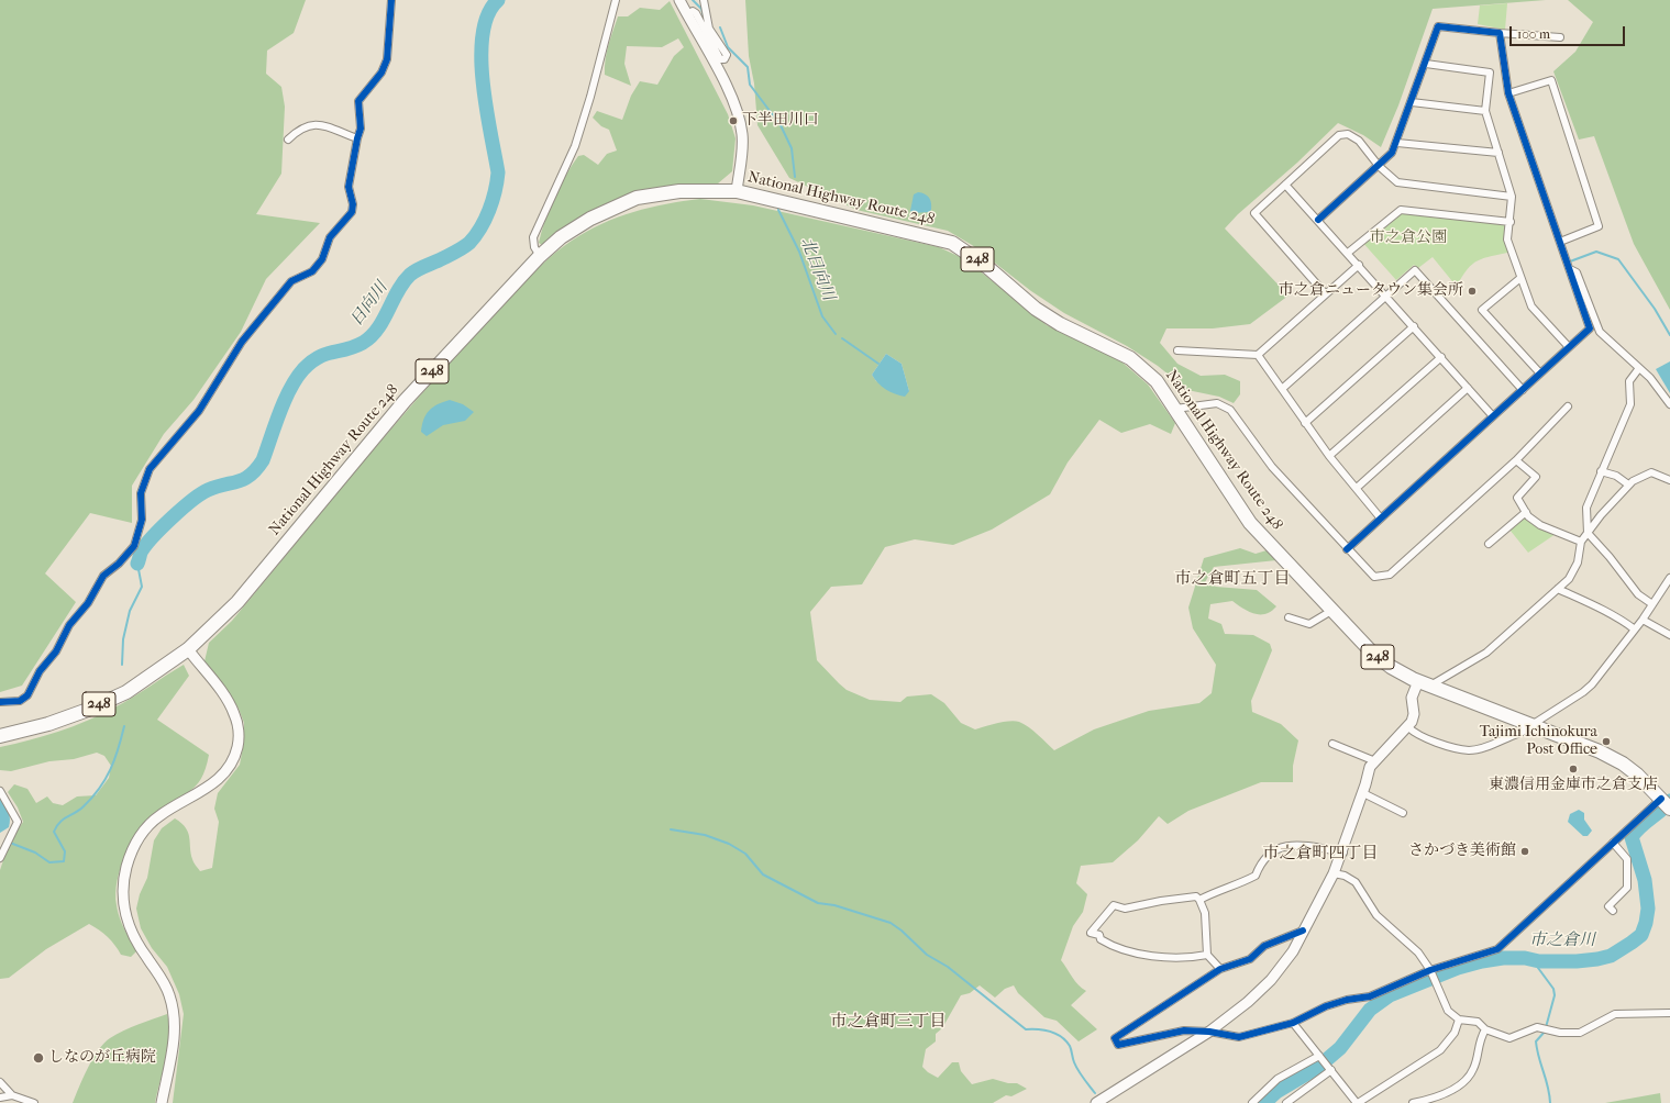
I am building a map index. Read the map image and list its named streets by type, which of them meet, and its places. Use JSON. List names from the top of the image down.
{
  "streets": {
    "highway": ["National Highway Route 248", "248"]
  },
  "districts": ["市之倉町五丁目", "市之倉町四丁目", "市之倉町三丁目"],
  "water": ["北日向川", "日向川", "市之倉川"],
  "parks": ["市之倉公園"],
  "places": [
    "下半田川口",
    "市之倉ニュータウン集会所",
    "Tajimi Ichinokura Post Office",
    "東濃信用金庫市之倉支店",
    "さかづき美術館",
    "しなのが丘病院"
  ],
  "scale_bar": "100 m"
}
